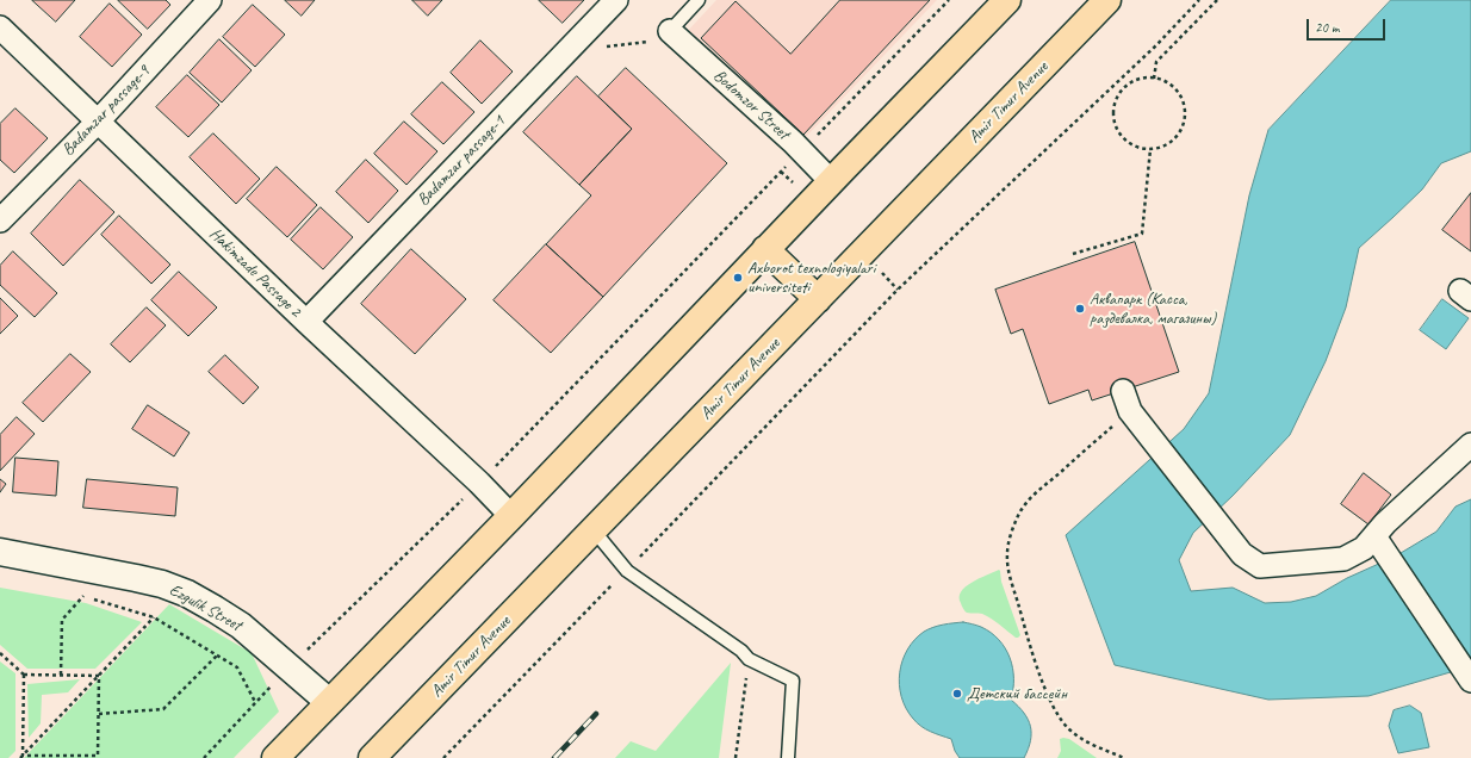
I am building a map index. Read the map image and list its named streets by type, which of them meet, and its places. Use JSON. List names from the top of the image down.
{
  "streets": {
    "main road": ["Amir Timur Avenue"],
    "street": [
      "Bodomzor Street",
      "Badamzar passage-9",
      "Badamzar passage-1",
      "Hakimzade Passage 2",
      "Ezgulik Street"
    ]
  },
  "crossings": [
    ["Badamzar passage-9", "Hakimzade Passage 2"],
    ["Badamzar passage-1", "Hakimzade Passage 2"]
  ],
  "places": ["Axborot texnologiyalari universiteti", "Аквапарк (Касса, раздевалка, магазины)", "Детский бассейн"],
  "scale_bar": "20 m"
}
